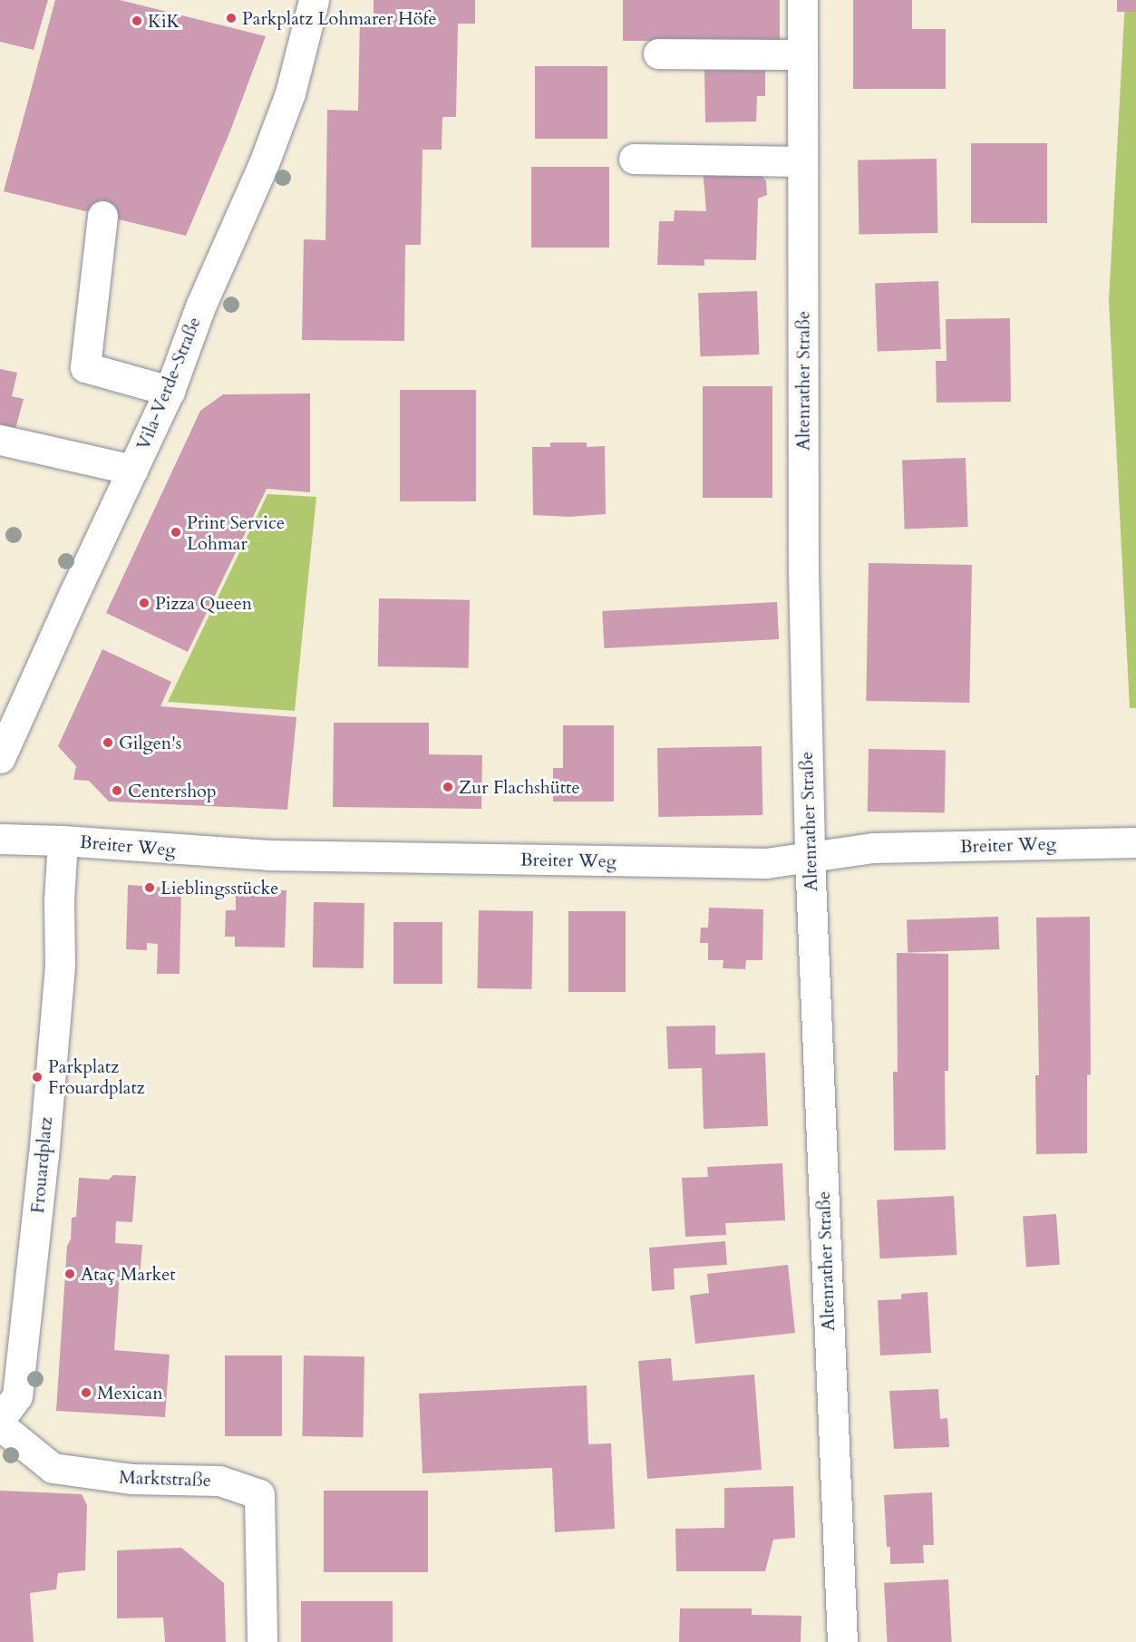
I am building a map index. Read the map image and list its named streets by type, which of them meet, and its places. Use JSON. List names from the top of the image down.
{
  "streets": {
    "street": [
      "Altenrather Straße",
      "Vila-Verde-Straße",
      "Breiter Weg",
      "Frouardplatz",
      "Marktstraße"
    ]
  },
  "crossings": [
    ["Altenrather Straße", "Breiter Weg"],
    ["Breiter Weg", "Frouardplatz"]
  ],
  "places": [
    "Parkplatz Lohmarer Höfe",
    "KiK",
    "Print Service Lohmar",
    "Pizza Queen",
    "Gilgen's",
    "Zur Flachshütte",
    "Centershop",
    "Lieblingsstücke",
    "Parkplatz Frouardplatz",
    "Ataç Market",
    "Mexican"
  ]
}
